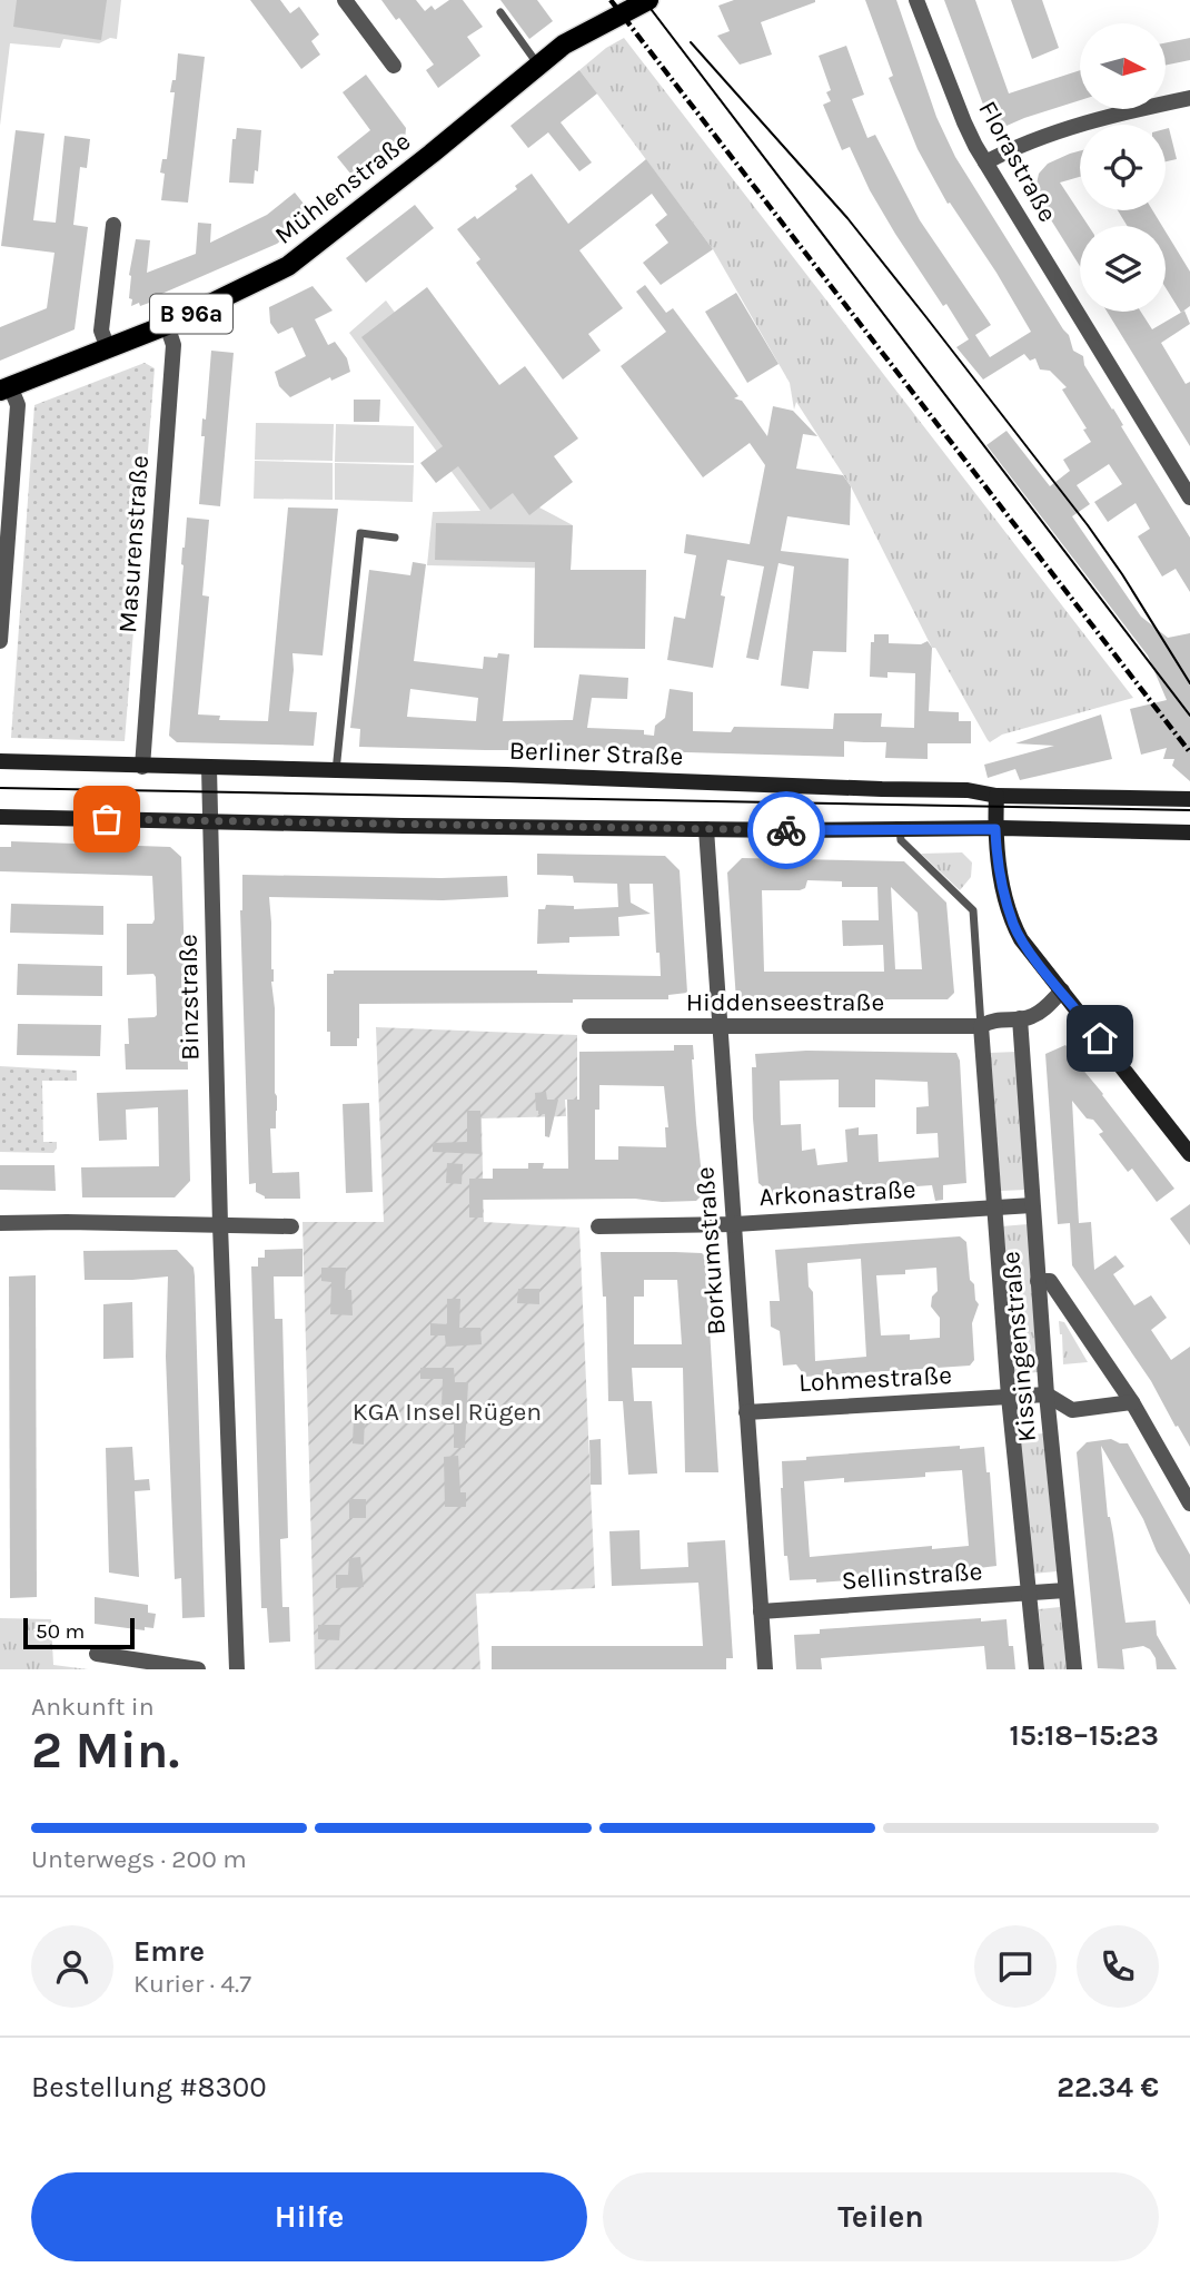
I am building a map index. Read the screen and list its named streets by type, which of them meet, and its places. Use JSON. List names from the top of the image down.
{
  "streets": {
    "main road": ["Mühlenstraße", "B 96a", "Berliner Straße"],
    "street": [
      "Florastraße",
      "Masurenstraße",
      "Binzstraße",
      "Hiddenseestraße",
      "Arkonastraße",
      "Borkumstraße",
      "Kissingenstraße",
      "Lohmestraße",
      "Sellinstraße"
    ]
  },
  "crossings": [
    ["Mühlenstraße", "Masurenstraße"],
    ["Masurenstraße", "Berliner Straße"],
    ["Berliner Straße", "Binzstraße"],
    ["Hiddenseestraße", "Borkumstraße"],
    ["Hiddenseestraße", "Kissingenstraße"],
    ["Arkonastraße", "Borkumstraße"],
    ["Arkonastraße", "Kissingenstraße"],
    ["Borkumstraße", "Lohmestraße"],
    ["Borkumstraße", "Sellinstraße"],
    ["Kissingenstraße", "Lohmestraße"],
    ["Kissingenstraße", "Sellinstraße"]
  ],
  "parks": ["KGA Insel Rügen"],
  "scale_bar": "50 m",
  "north": "right",
  "page": {
    "scale": "50 m",
    "heading": ["2 Min.", "Ankunft in", "15:18–15:23"],
    "panel": [
      "Emre",
      "Kurier · 4.7",
      "Bestellung #8300",
      "22.34 €"
    ],
    "bar": "Unterwegs · 200 m",
    "buttons": ["Hilfe", "Teilen"]
  }
}
